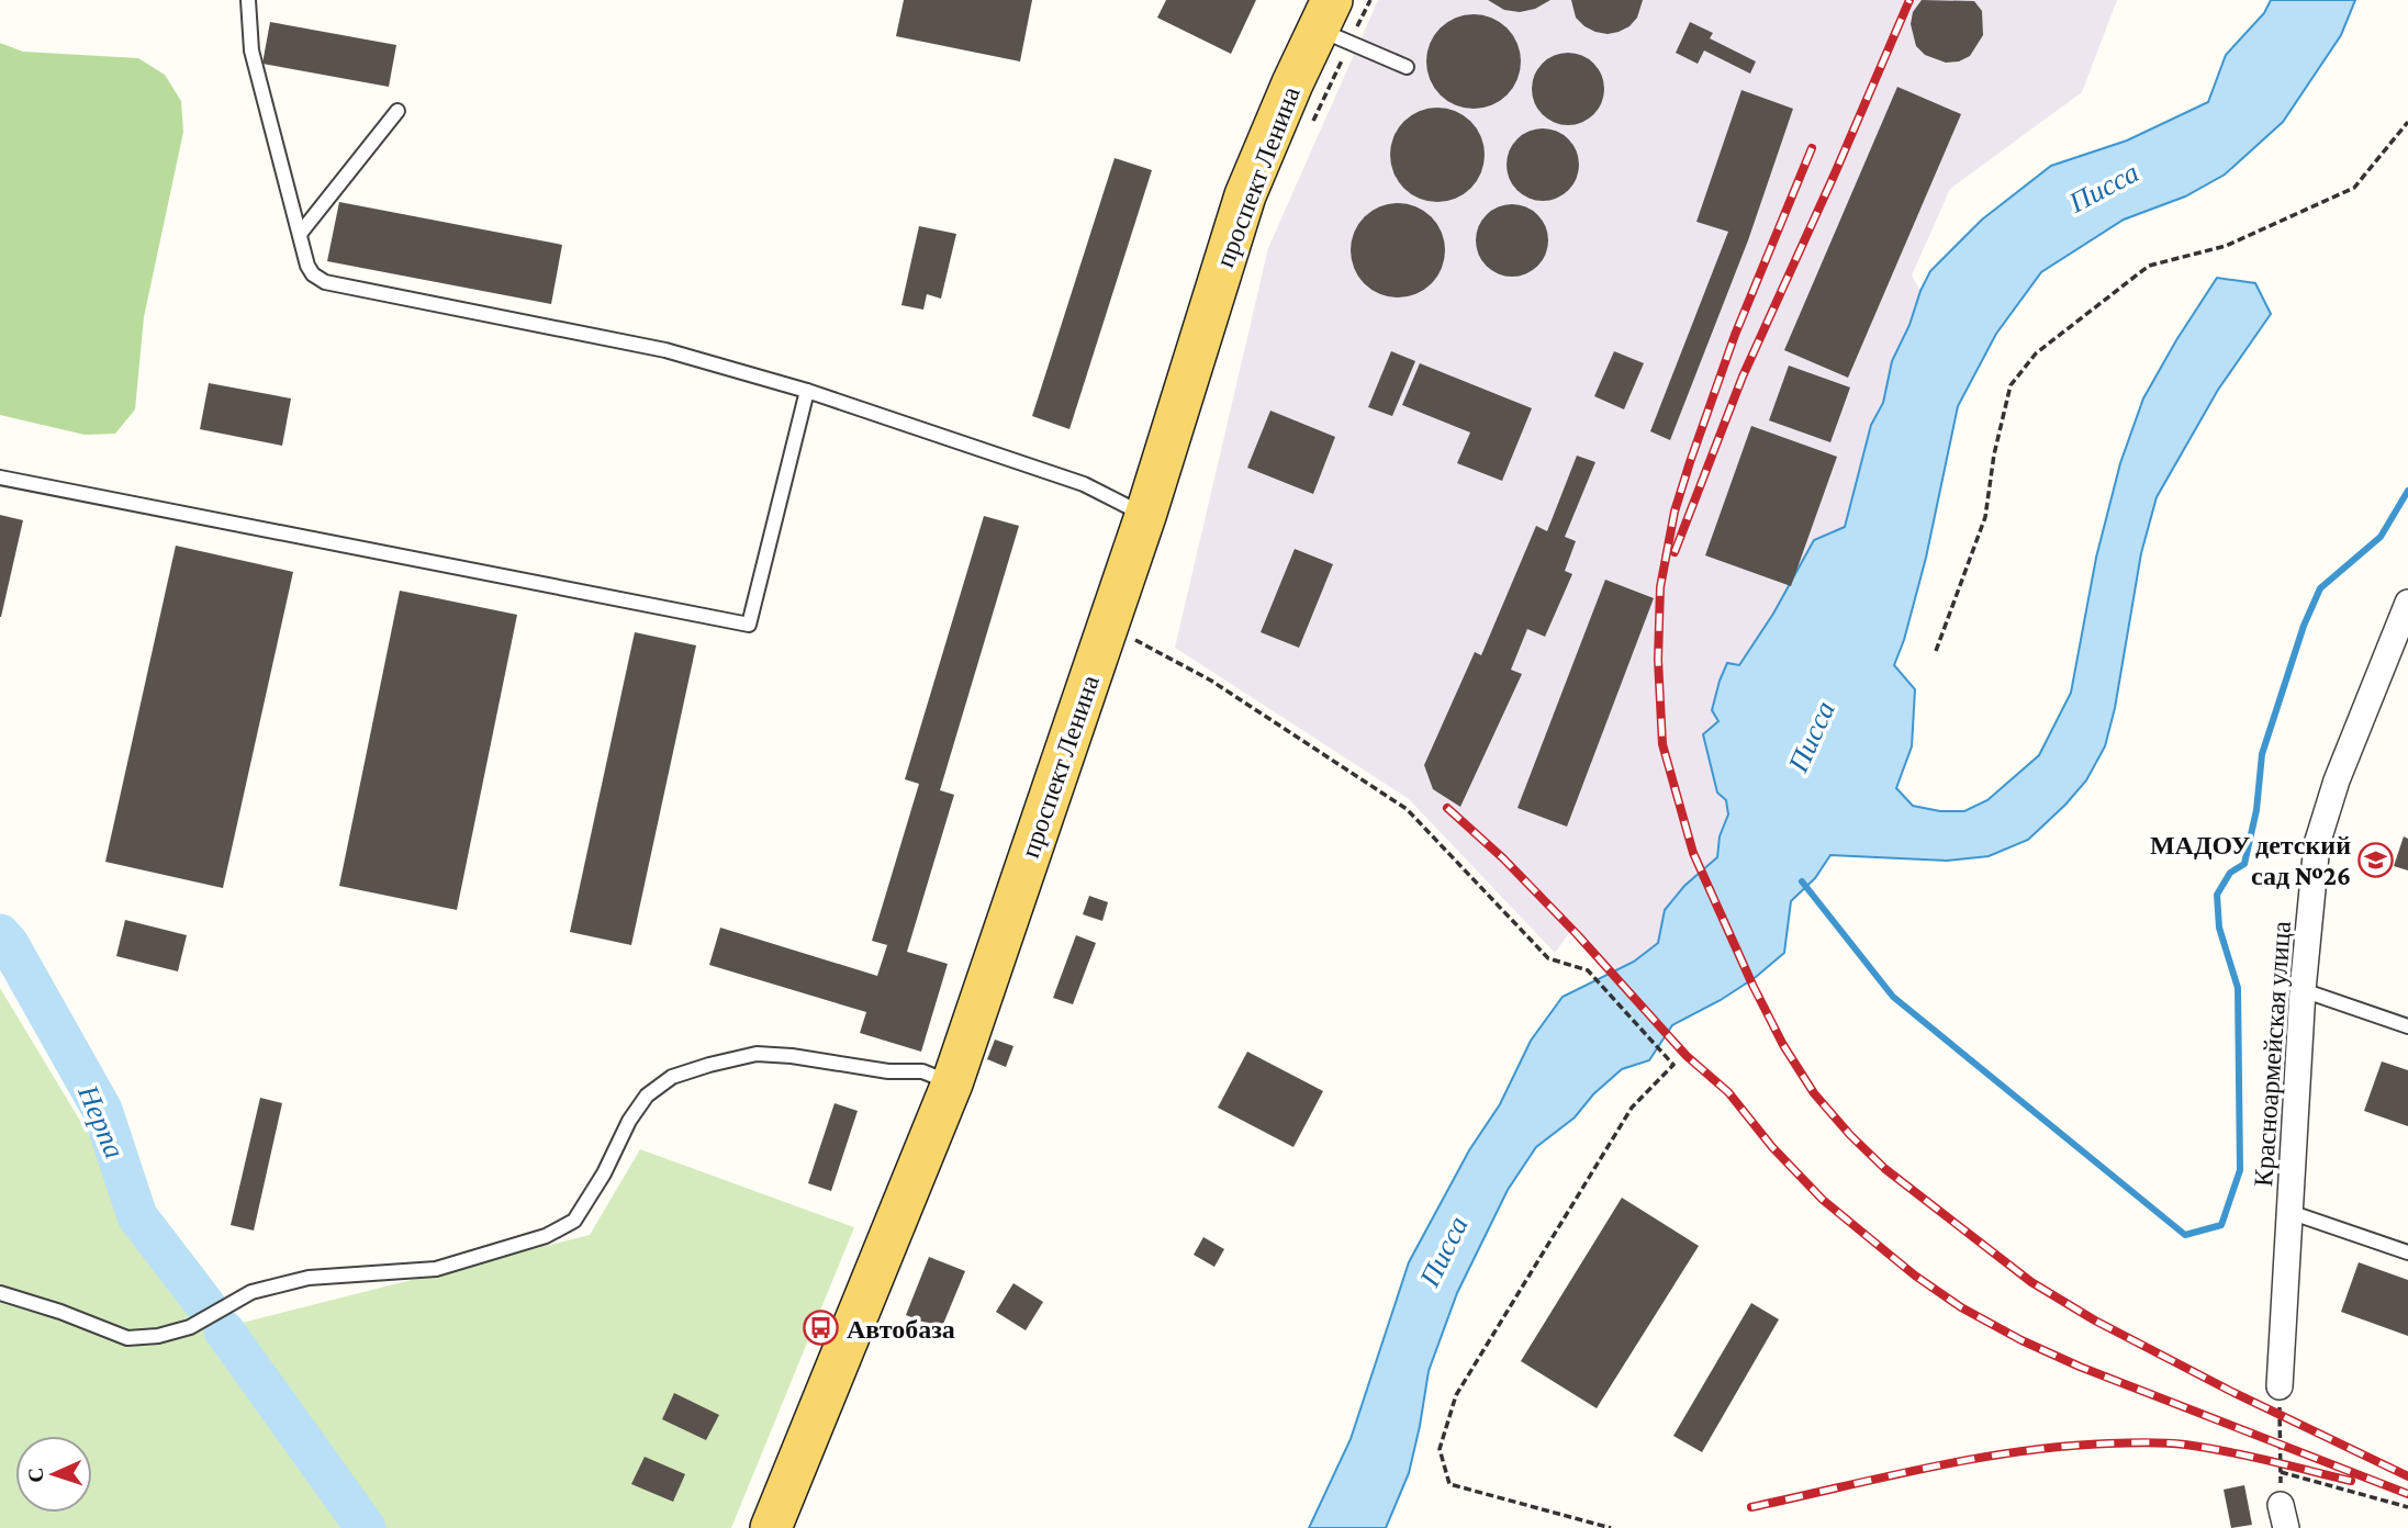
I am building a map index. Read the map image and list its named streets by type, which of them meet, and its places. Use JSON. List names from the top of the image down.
{
  "streets": {
    "main road": ["проспект Ленина"],
    "street": ["Красноармейская улица"]
  },
  "water": ["Писса", "Нерпа"],
  "places": {
    "school or university": ["МАДОУ детский сад №26"],
    "bus stop": ["Автобаза"]
  },
  "north": "left"
}
